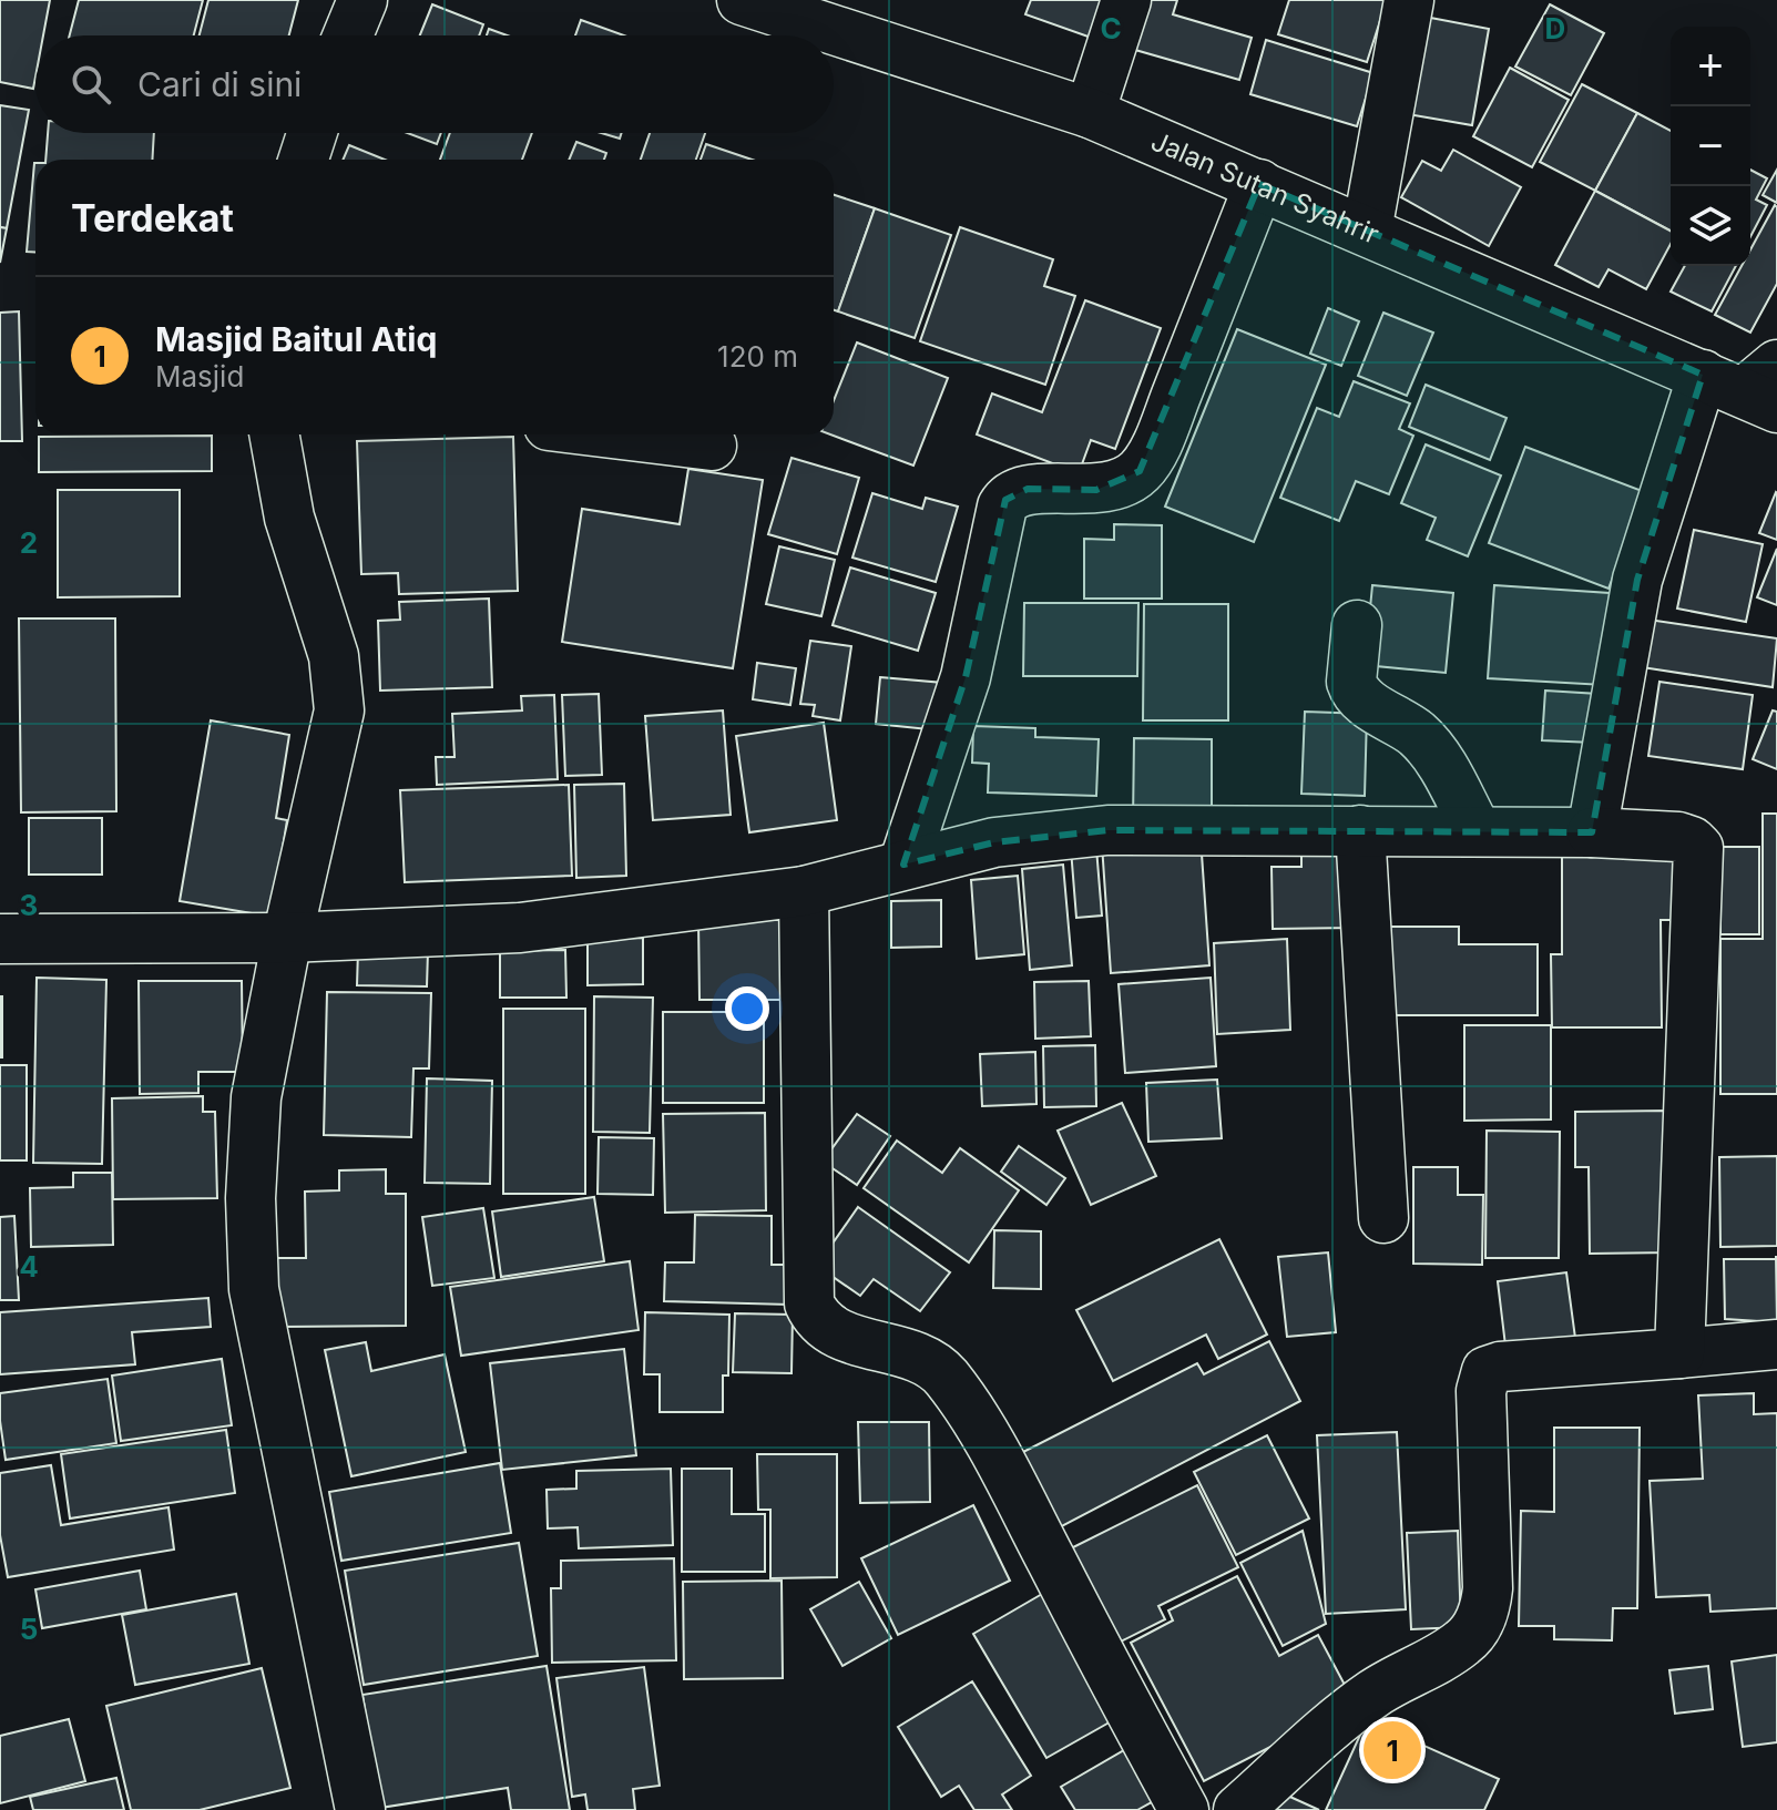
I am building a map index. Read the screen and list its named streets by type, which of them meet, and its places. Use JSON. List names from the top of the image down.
{
  "streets": {
    "street": ["Jalan Sutan Syahrir"]
  },
  "page": {
    "map_buttons": ["+", "−"],
    "search": "Cari di sini",
    "heading": "Terdekat",
    "list": [
      {
        "mark": "1",
        "name": "Masjid Baitul Atiq",
        "note": "Masjid",
        "value": "120 m"
      }
    ],
    "pins": "1"
  },
  "grid": {
    "columns": ["C", "D"],
    "rows": [
      "2",
      "3",
      "4",
      "5"
    ]
  }
}
